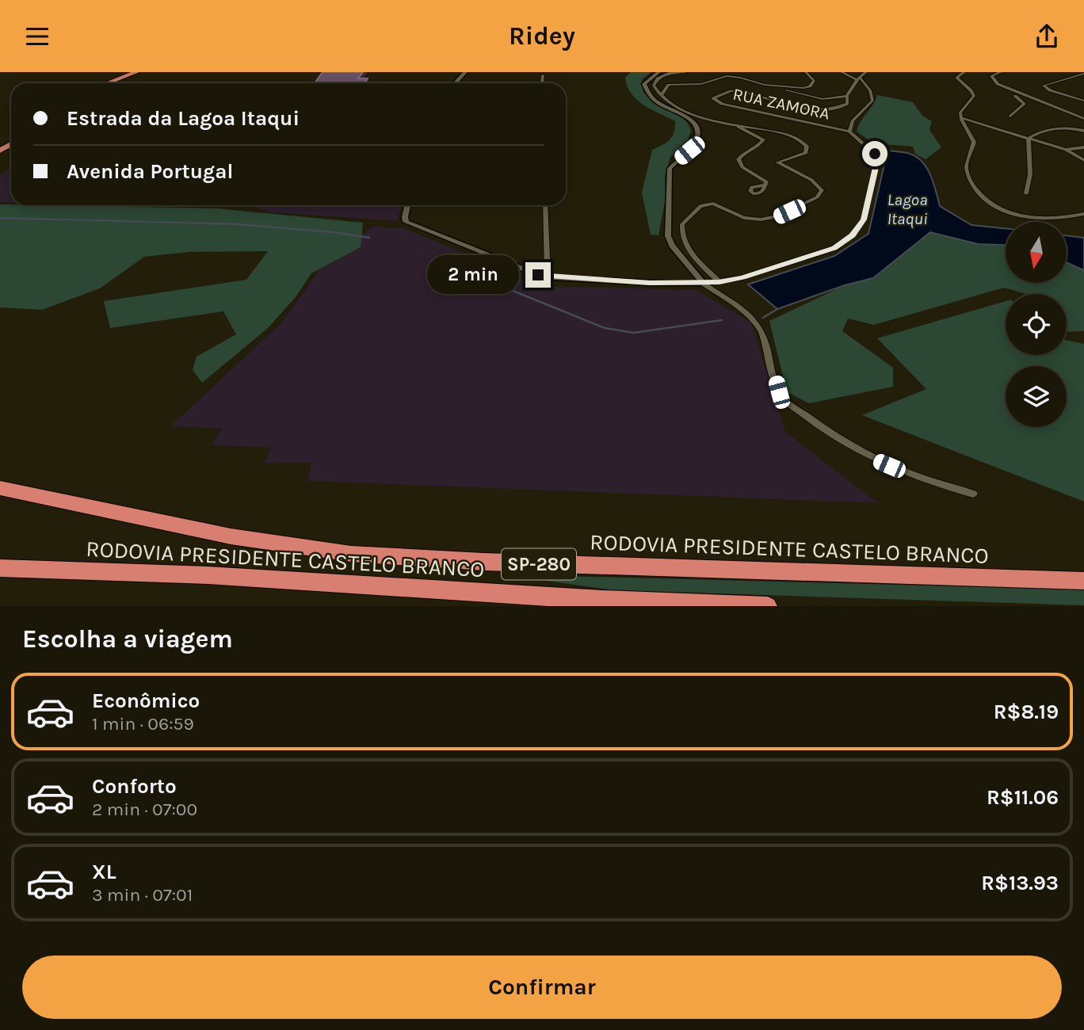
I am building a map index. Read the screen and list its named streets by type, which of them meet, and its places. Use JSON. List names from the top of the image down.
{
  "streets": {
    "highway": ["RODOVIA PRESIDENTE CASTELO BRANCO", "SP-280"],
    "street": ["RUA ZAMORA"]
  },
  "water": ["Lagoa Itaqui"],
  "north": "bottom",
  "page": {
    "header": "Ridey",
    "banner": ["Estrada da Lagoa Itaqui", "Avenida Portugal"],
    "bubble": "2 min",
    "heading": "Escolha a viagem",
    "list": [
      {
        "name": "Econômico",
        "note": "1 min · 06:59",
        "value": "R$8.19"
      },
      {
        "name": "Conforto",
        "note": "2 min · 07:00",
        "value": "R$11.06"
      },
      {
        "name": "XL",
        "note": "3 min · 07:01",
        "value": "R$13.93"
      }
    ],
    "buttons": "Confirmar"
  }
}
